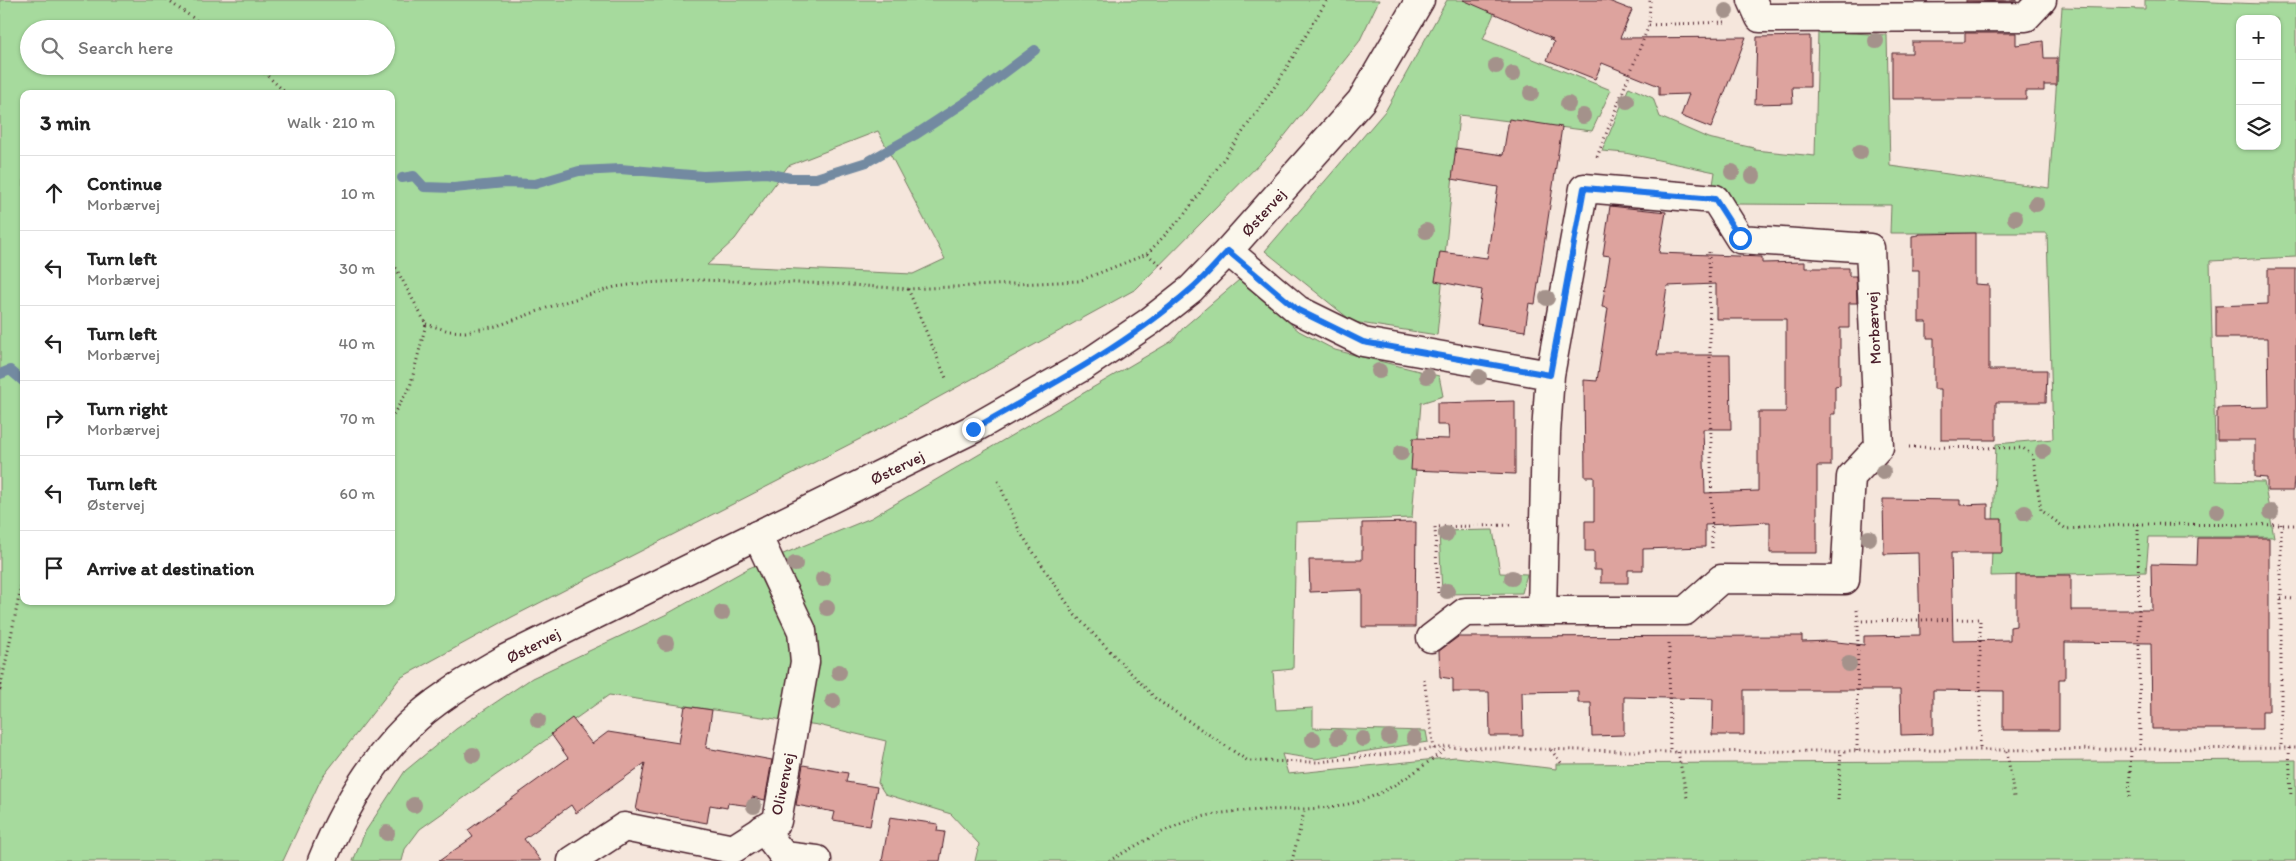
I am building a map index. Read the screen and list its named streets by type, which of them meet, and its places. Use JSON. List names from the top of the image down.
{
  "streets": {
    "street": ["Østervej", "Morbærvej", "Olivenvej"]
  },
  "crossings": [
    ["Østervej", "Olivenvej"]
  ],
  "page": {
    "map_buttons": ["+", "−"],
    "search": "Search here",
    "heading": ["3 min", "Walk · 210 m"],
    "list": [
      ["Continue", "Morbærvej", "10 m"],
      ["Turn left", "Morbærvej", "30 m"],
      ["Turn left", "Morbærvej", "40 m"],
      ["Turn right", "Morbærvej", "70 m"],
      ["Turn left", "Østervej", "60 m"],
      "Arrive at destination"
    ]
  }
}
